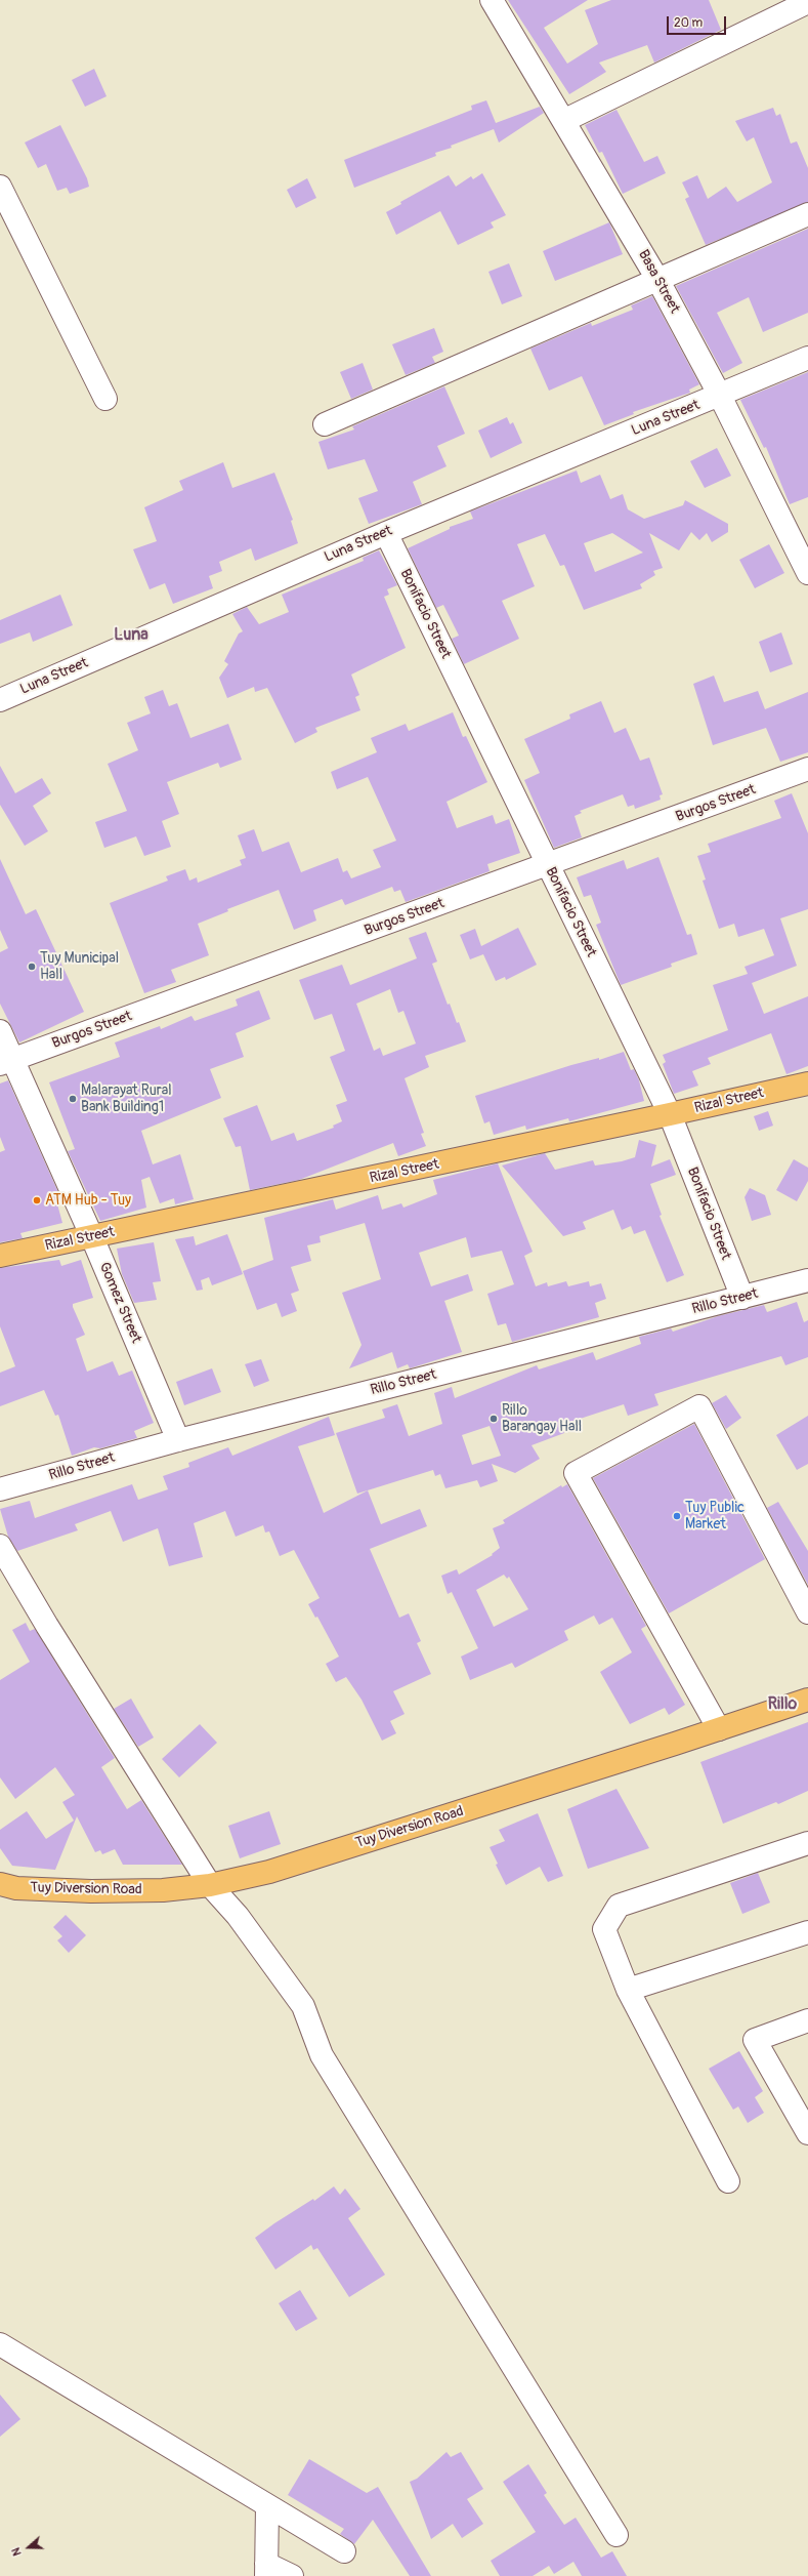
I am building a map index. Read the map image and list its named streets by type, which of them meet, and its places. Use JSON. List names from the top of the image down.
{
  "streets": {
    "main road": ["Rizal Street", "Tuy Diversion Road"],
    "street": [
      "Basa Street",
      "Luna Street",
      "Bonifacio Street",
      "Burgos Street",
      "Rillo Street",
      "Gomez Street"
    ]
  },
  "crossings": [
    ["Basa Street", "Luna Street"],
    ["Luna Street", "Bonifacio Street"],
    ["Bonifacio Street", "Burgos Street"],
    ["Bonifacio Street", "Rizal Street"],
    ["Bonifacio Street", "Rillo Street"],
    ["Burgos Street", "Gomez Street"],
    ["Rizal Street", "Gomez Street"],
    ["Rillo Street", "Gomez Street"]
  ],
  "districts": ["Luna", "Rillo"],
  "places": [
    "Tuy Municipal Hall",
    "Malarayat Rural Bank Building1",
    "ATM Hub - Tuy",
    "Rillo Barangay Hall",
    "Tuy Public Market"
  ],
  "scale_bar": "20 m",
  "north": "left"
}
